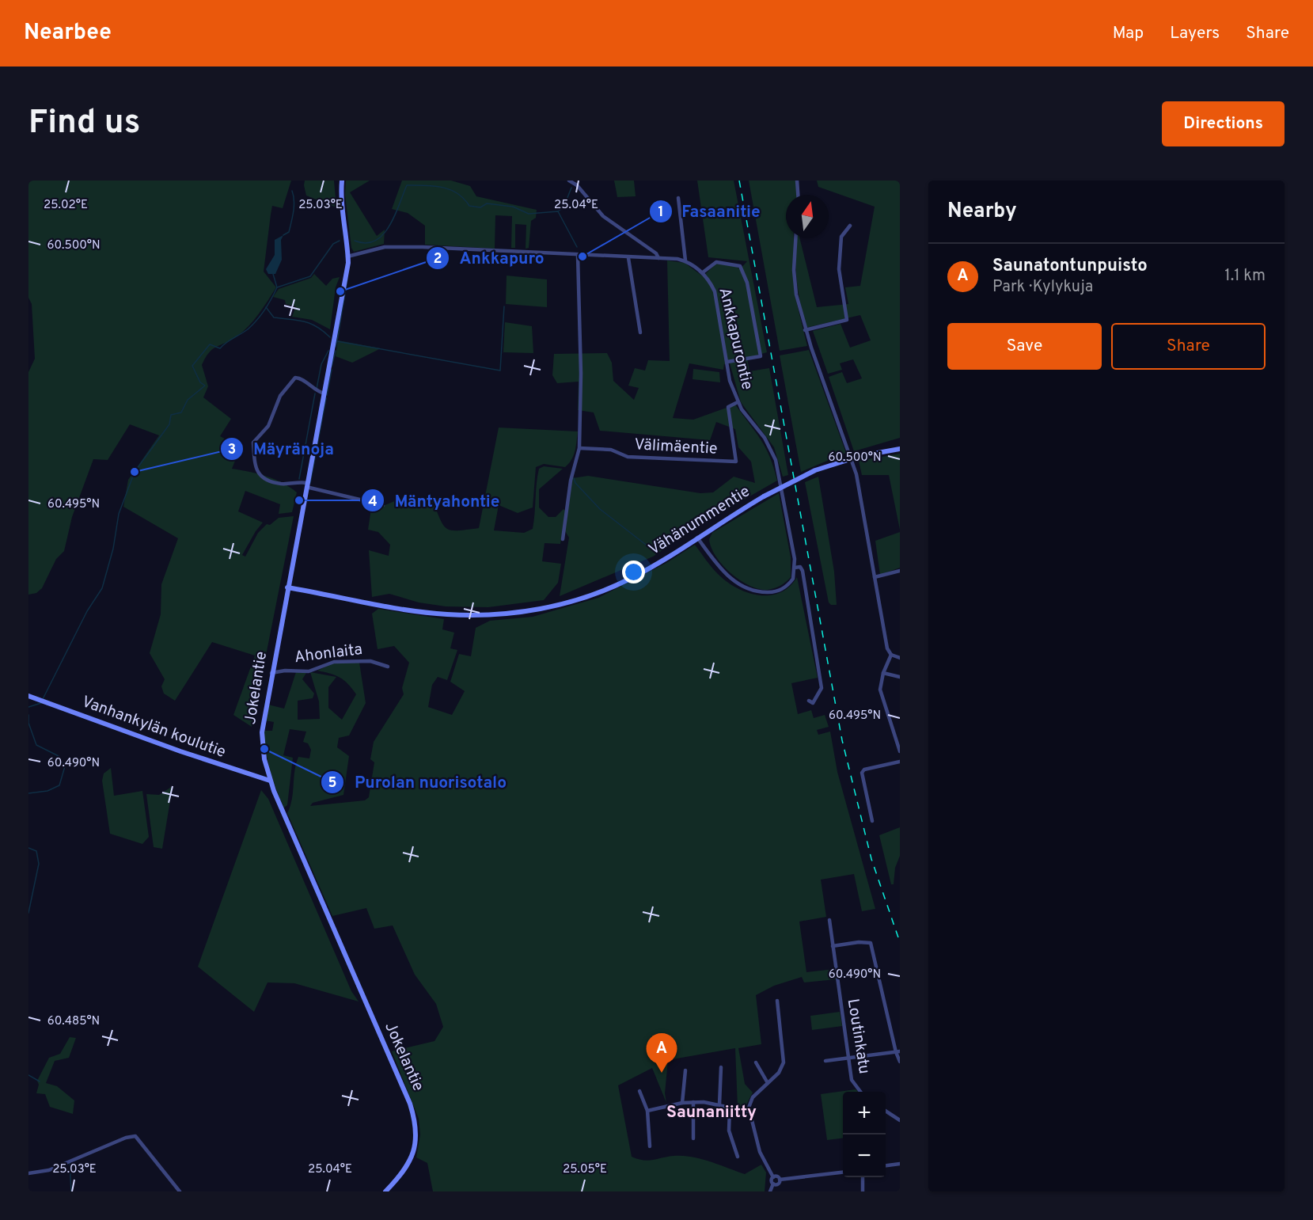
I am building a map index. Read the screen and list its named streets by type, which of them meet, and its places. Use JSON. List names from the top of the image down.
{
  "streets": {
    "street": [
      "Ankkapurontie",
      "Välimäentie",
      "Vähänummentie",
      "Ahonlaita",
      "Jokelantie",
      "Vanhankylän koulutie",
      "Loutinkatu"
    ]
  },
  "crossings": [
    ["Ankkapurontie", "Välimäentie"],
    ["Ankkapurontie", "Jokelantie"],
    ["Vähänummentie", "Jokelantie"],
    ["Ahonlaita", "Jokelantie"],
    ["Jokelantie", "Vanhankylän koulutie"]
  ],
  "districts": ["Saunaniitty"],
  "places": [
    "Fasaanitie",
    "Ankkapuro",
    "Mäyränoja",
    "Mäntyahontie",
    "Purolan nuorisotalo"
  ],
  "north": "top",
  "page": {
    "header": "Nearbee",
    "nav": ["Map", "Layers", "Share"],
    "buttons": [
      "Directions",
      ["Save", "Share"]
    ],
    "title": "Find us",
    "heading": "Nearby",
    "list": [
      {
        "mark": "A",
        "name": "Saunatontunpuisto",
        "note": "Park · Kylykuja",
        "value": "1.1 km"
      }
    ],
    "pins": "A",
    "map_buttons": ["+", "−"]
  },
  "coordinates": [
    "25.02°E",
    "25.03°E",
    "25.04°E",
    "60.500°N",
    "60.495°N",
    "60.490°N",
    "60.485°N",
    "25.05°E"
  ]
}
